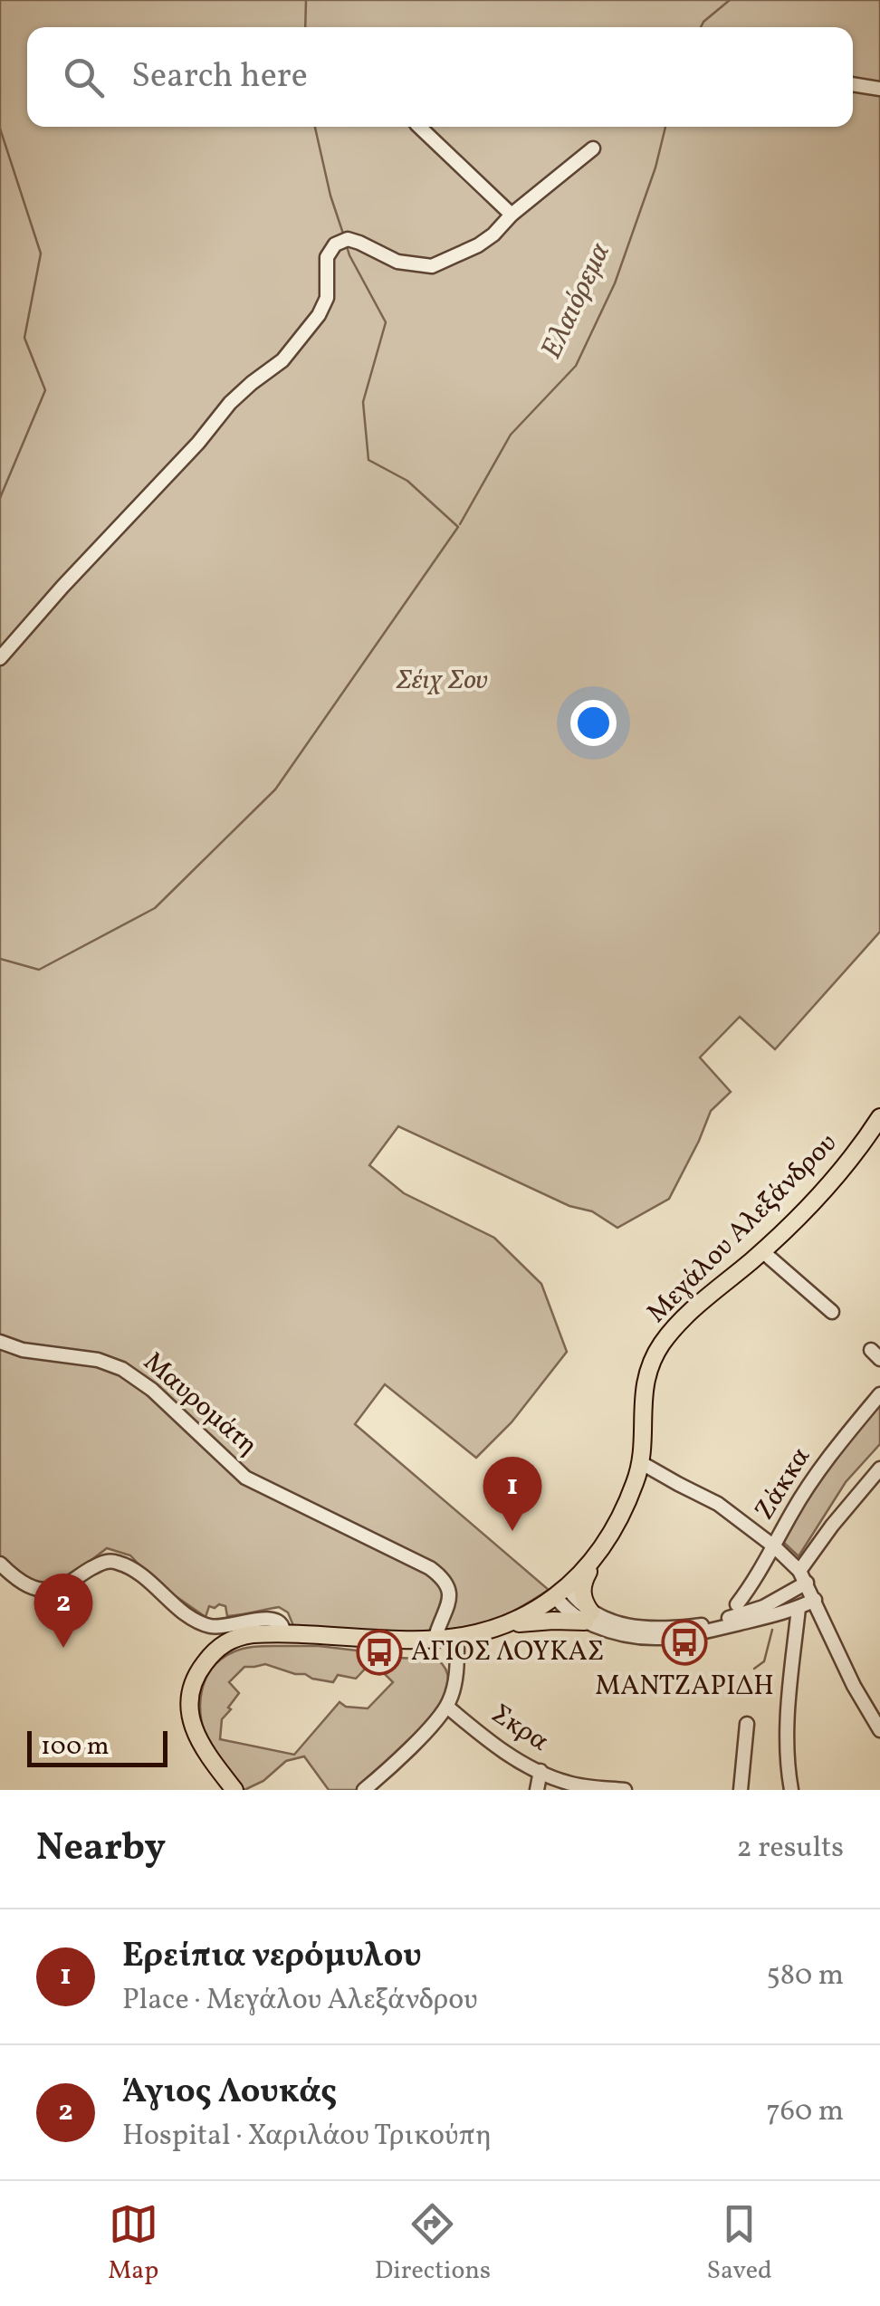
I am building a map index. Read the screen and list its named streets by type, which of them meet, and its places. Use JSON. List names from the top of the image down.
{
  "streets": {
    "main road": ["Μεγάλου Αλεξάνδρου"],
    "street": ["Μαυρομάτη", "Ζάκκα", "Σκρα"]
  },
  "crossings": [
    ["Μεγάλου Αλεξάνδρου", "Μαυρομάτη"]
  ],
  "water": ["Ελαιόρεμα"],
  "parks": ["Σέιχ Σου"],
  "places": {
    "bus stop": ["ΜΑΝΤΖΑΡΙΔΗ", "ΑΓΙΟΣ ΛΟΥΚΑΣ"]
  },
  "scale_bar": "100 m",
  "page": {
    "search": "Search here",
    "pins": ["1", "2"],
    "scale": "100 m",
    "heading": ["Nearby", "2 results"],
    "list": [
      {
        "mark": "1",
        "name": "Ερείπια νερόμυλου",
        "note": "Place · Μεγάλου Αλεξάνδρου",
        "value": "580 m"
      },
      {
        "mark": "2",
        "name": "Άγιος Λουκάς",
        "note": "Hospital · Χαριλάου Τρικούπη",
        "value": "760 m"
      }
    ],
    "nav": ["Map", "Directions", "Saved"]
  }
}
